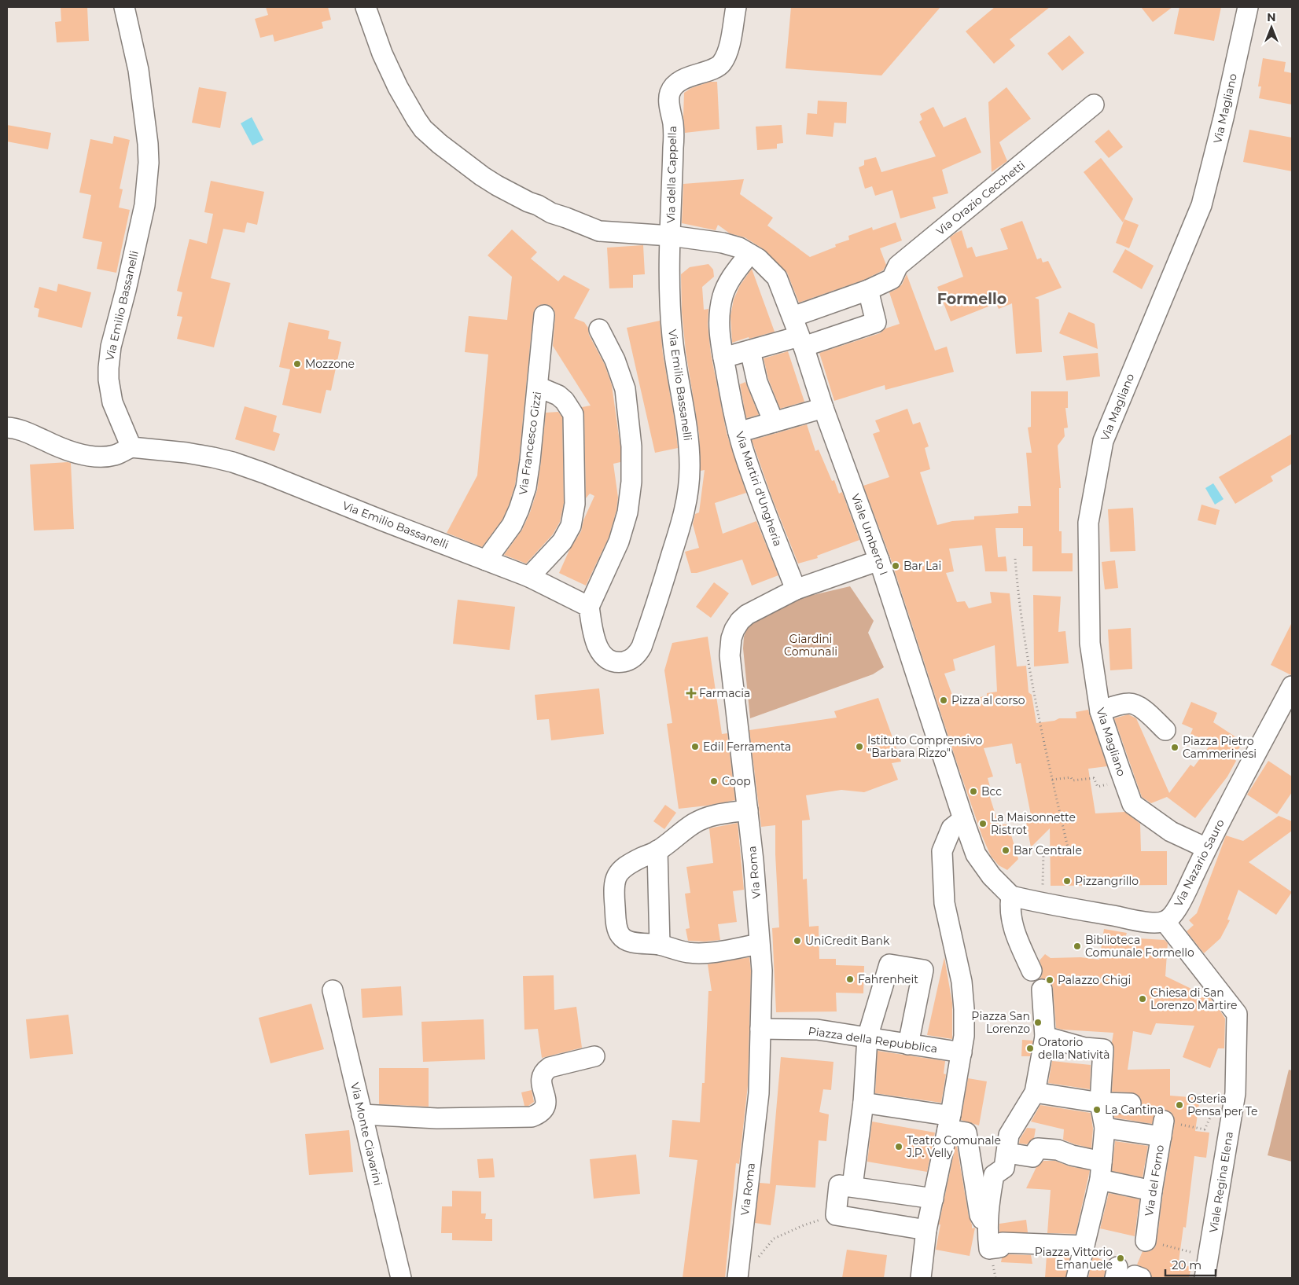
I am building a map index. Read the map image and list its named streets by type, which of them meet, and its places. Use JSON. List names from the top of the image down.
{
  "streets": {
    "street": [
      "Via Magliano",
      "Via della Cappella",
      "Via Orazio Cecchetti",
      "Via Emilio Bassanelli",
      "Via Francesco Gizzi",
      "Via Martiri d'Ungheria",
      "Viale Umberto I",
      "Via Nazario Sauro",
      "Via Roma",
      "Piazza della Repubblica",
      "Via Monte Ciavarini",
      "Via del Forno",
      "Viale Regina Elena"
    ]
  },
  "crossings": [
    ["Via Magliano", "Via Nazario Sauro"],
    ["Via della Cappella", "Via Emilio Bassanelli"],
    ["Via della Cappella", "Viale Umberto I"],
    ["Via Orazio Cecchetti", "Viale Umberto I"],
    ["Via Emilio Bassanelli", "Via Francesco Gizzi"],
    ["Via Emilio Bassanelli", "Viale Umberto I"],
    ["Via Martiri d'Ungheria", "Viale Umberto I"],
    ["Via Martiri d'Ungheria", "Via Roma"],
    ["Viale Umberto I", "Via Roma"],
    ["Via Nazario Sauro", "Viale Regina Elena"],
    ["Via Roma", "Piazza della Repubblica"]
  ],
  "districts": ["Formello"],
  "parks": ["Giardini Comunali"],
  "places": {
    "other": [
      "Mozzone",
      "Bar Lai",
      "Pizza al corso",
      "Edil Ferramenta",
      "Istituto Comprensivo \"Barbara Rizzo\"",
      "Piazza Pietro Cammerinesi",
      "Coop",
      "Bcc",
      "La Maisonnette Ristrot",
      "Bar Centrale",
      "Pizzangrillo",
      "UniCredit Bank",
      "Biblioteca Comunale Formello",
      "Fahrenheit",
      "Palazzo Chigi",
      "Chiesa di San Lorenzo Martire",
      "Piazza San Lorenzo",
      "Oratorio della Natività",
      "Osteria Pensa per Te",
      "La Cantina",
      "Teatro Comunale J.P. Velly",
      "Piazza Vittorio Emanuele"
    ],
    "health": ["Farmacia"]
  },
  "scale_bar": "20 m",
  "north": "top"
}
